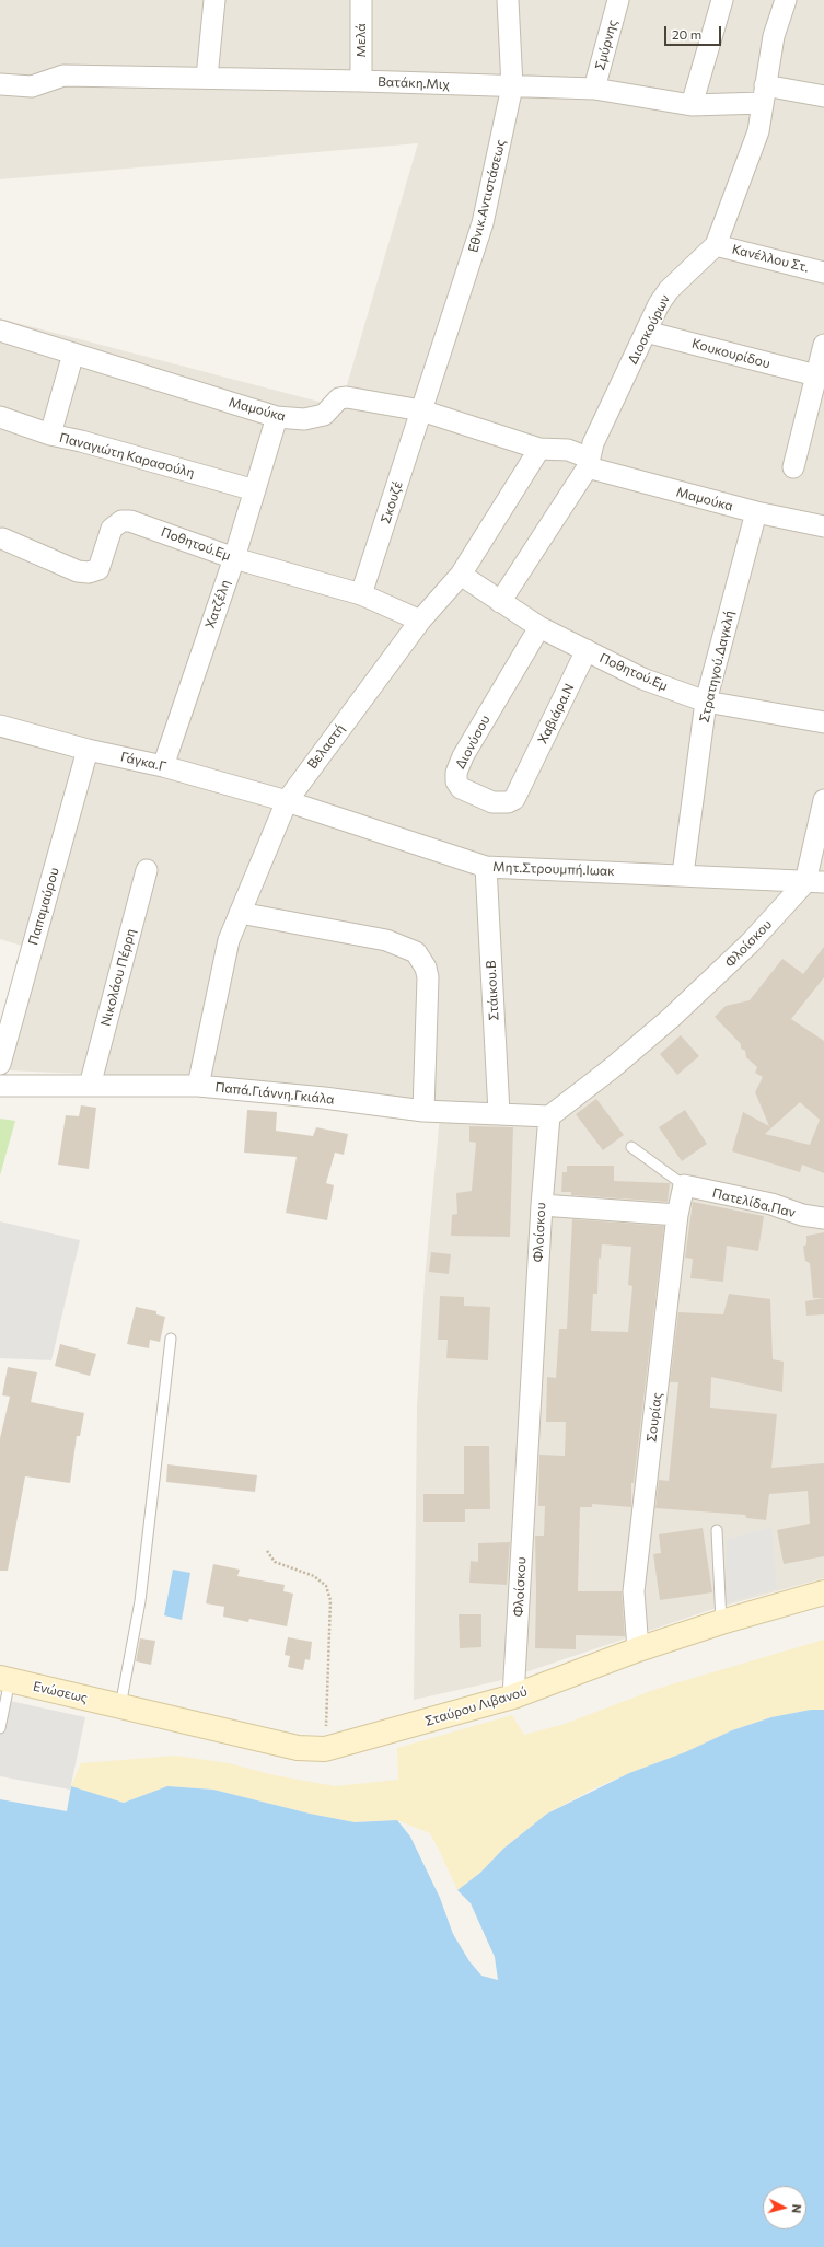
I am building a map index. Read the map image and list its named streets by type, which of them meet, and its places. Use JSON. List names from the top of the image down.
{
  "streets": {
    "main road": ["Ενώσεως", "Σταύρου Λιβανού"],
    "street": [
      "Μελά",
      "Σμύρνης",
      "Βατάκη.Μιχ",
      "Εθνικ.Αντιστάσεως",
      "Κανέλλου Στ.",
      "Διοσκούρων",
      "Κουκουρίδου",
      "Μαμούκα",
      "Παναγιώτη Καρασούλη",
      "Σκουζέ",
      "Ποθητού.Εμ",
      "Χατζέλη",
      "Στρατηγού.Δαγκλή",
      "Χαβιάρα.Ν",
      "Διονύσου",
      "Βελαστή",
      "Γάγκα.Γ",
      "Μητ.Στρουμπή.Ιωακ",
      "Παπαμαύρου",
      "Φλοίσκου",
      "Νικολάου Πέρρη",
      "Στάικου.Β",
      "Παπά.Γιάννη.Γκιάλα",
      "Πατελίδα.Παν",
      "Σουρίας"
    ]
  },
  "crossings": [
    ["Μελά", "Βατάκη.Μιχ"],
    ["Σμύρνης", "Βατάκη.Μιχ"],
    ["Βατάκη.Μιχ", "Εθνικ.Αντιστάσεως"],
    ["Βατάκη.Μιχ", "Διοσκούρων"],
    ["Εθνικ.Αντιστάσεως", "Μαμούκα"],
    ["Εθνικ.Αντιστάσεως", "Σκουζέ"],
    ["Κανέλλου Στ.", "Διοσκούρων"],
    ["Διοσκούρων", "Κουκουρίδου"],
    ["Διοσκούρων", "Μαμούκα"],
    ["Διοσκούρων", "Ποθητού.Εμ"],
    ["Μαμούκα", "Σκουζέ"],
    ["Μαμούκα", "Χατζέλη"],
    ["Μαμούκα", "Στρατηγού.Δαγκλή"],
    ["Μαμούκα", "Βελαστή"],
    ["Παναγιώτη Καρασούλη", "Χατζέλη"],
    ["Σκουζέ", "Ποθητού.Εμ"],
    ["Ποθητού.Εμ", "Χατζέλη"],
    ["Ποθητού.Εμ", "Στρατηγού.Δαγκλή"],
    ["Ποθητού.Εμ", "Χαβιάρα.Ν"],
    ["Ποθητού.Εμ", "Διονύσου"],
    ["Ποθητού.Εμ", "Βελαστή"],
    ["Χατζέλη", "Γάγκα.Γ"],
    ["Στρατηγού.Δαγκλή", "Μητ.Στρουμπή.Ιωακ"],
    ["Χαβιάρα.Ν", "Διονύσου"],
    ["Βελαστή", "Γάγκα.Γ"],
    ["Βελαστή", "Μητ.Στρουμπή.Ιωακ"],
    ["Βελαστή", "Παπά.Γιάννη.Γκιάλα"],
    ["Γάγκα.Γ", "Μητ.Στρουμπή.Ιωακ"],
    ["Γάγκα.Γ", "Παπαμαύρου"],
    ["Μητ.Στρουμπή.Ιωακ", "Φλοίσκου"],
    ["Μητ.Στρουμπή.Ιωακ", "Στάικου.Β"],
    ["Φλοίσκου", "Παπά.Γιάννη.Γκιάλα"],
    ["Φλοίσκου", "Σταύρου Λιβανού"],
    ["Νικολάου Πέρρη", "Παπά.Γιάννη.Γκιάλα"],
    ["Στάικου.Β", "Παπά.Γιάννη.Γκιάλα"],
    ["Πατελίδα.Παν", "Σουρίας"],
    ["Σουρίας", "Σταύρου Λιβανού"],
    ["Ενώσεως", "Σταύρου Λιβανού"]
  ],
  "scale_bar": "20 m",
  "north": "right"
}
